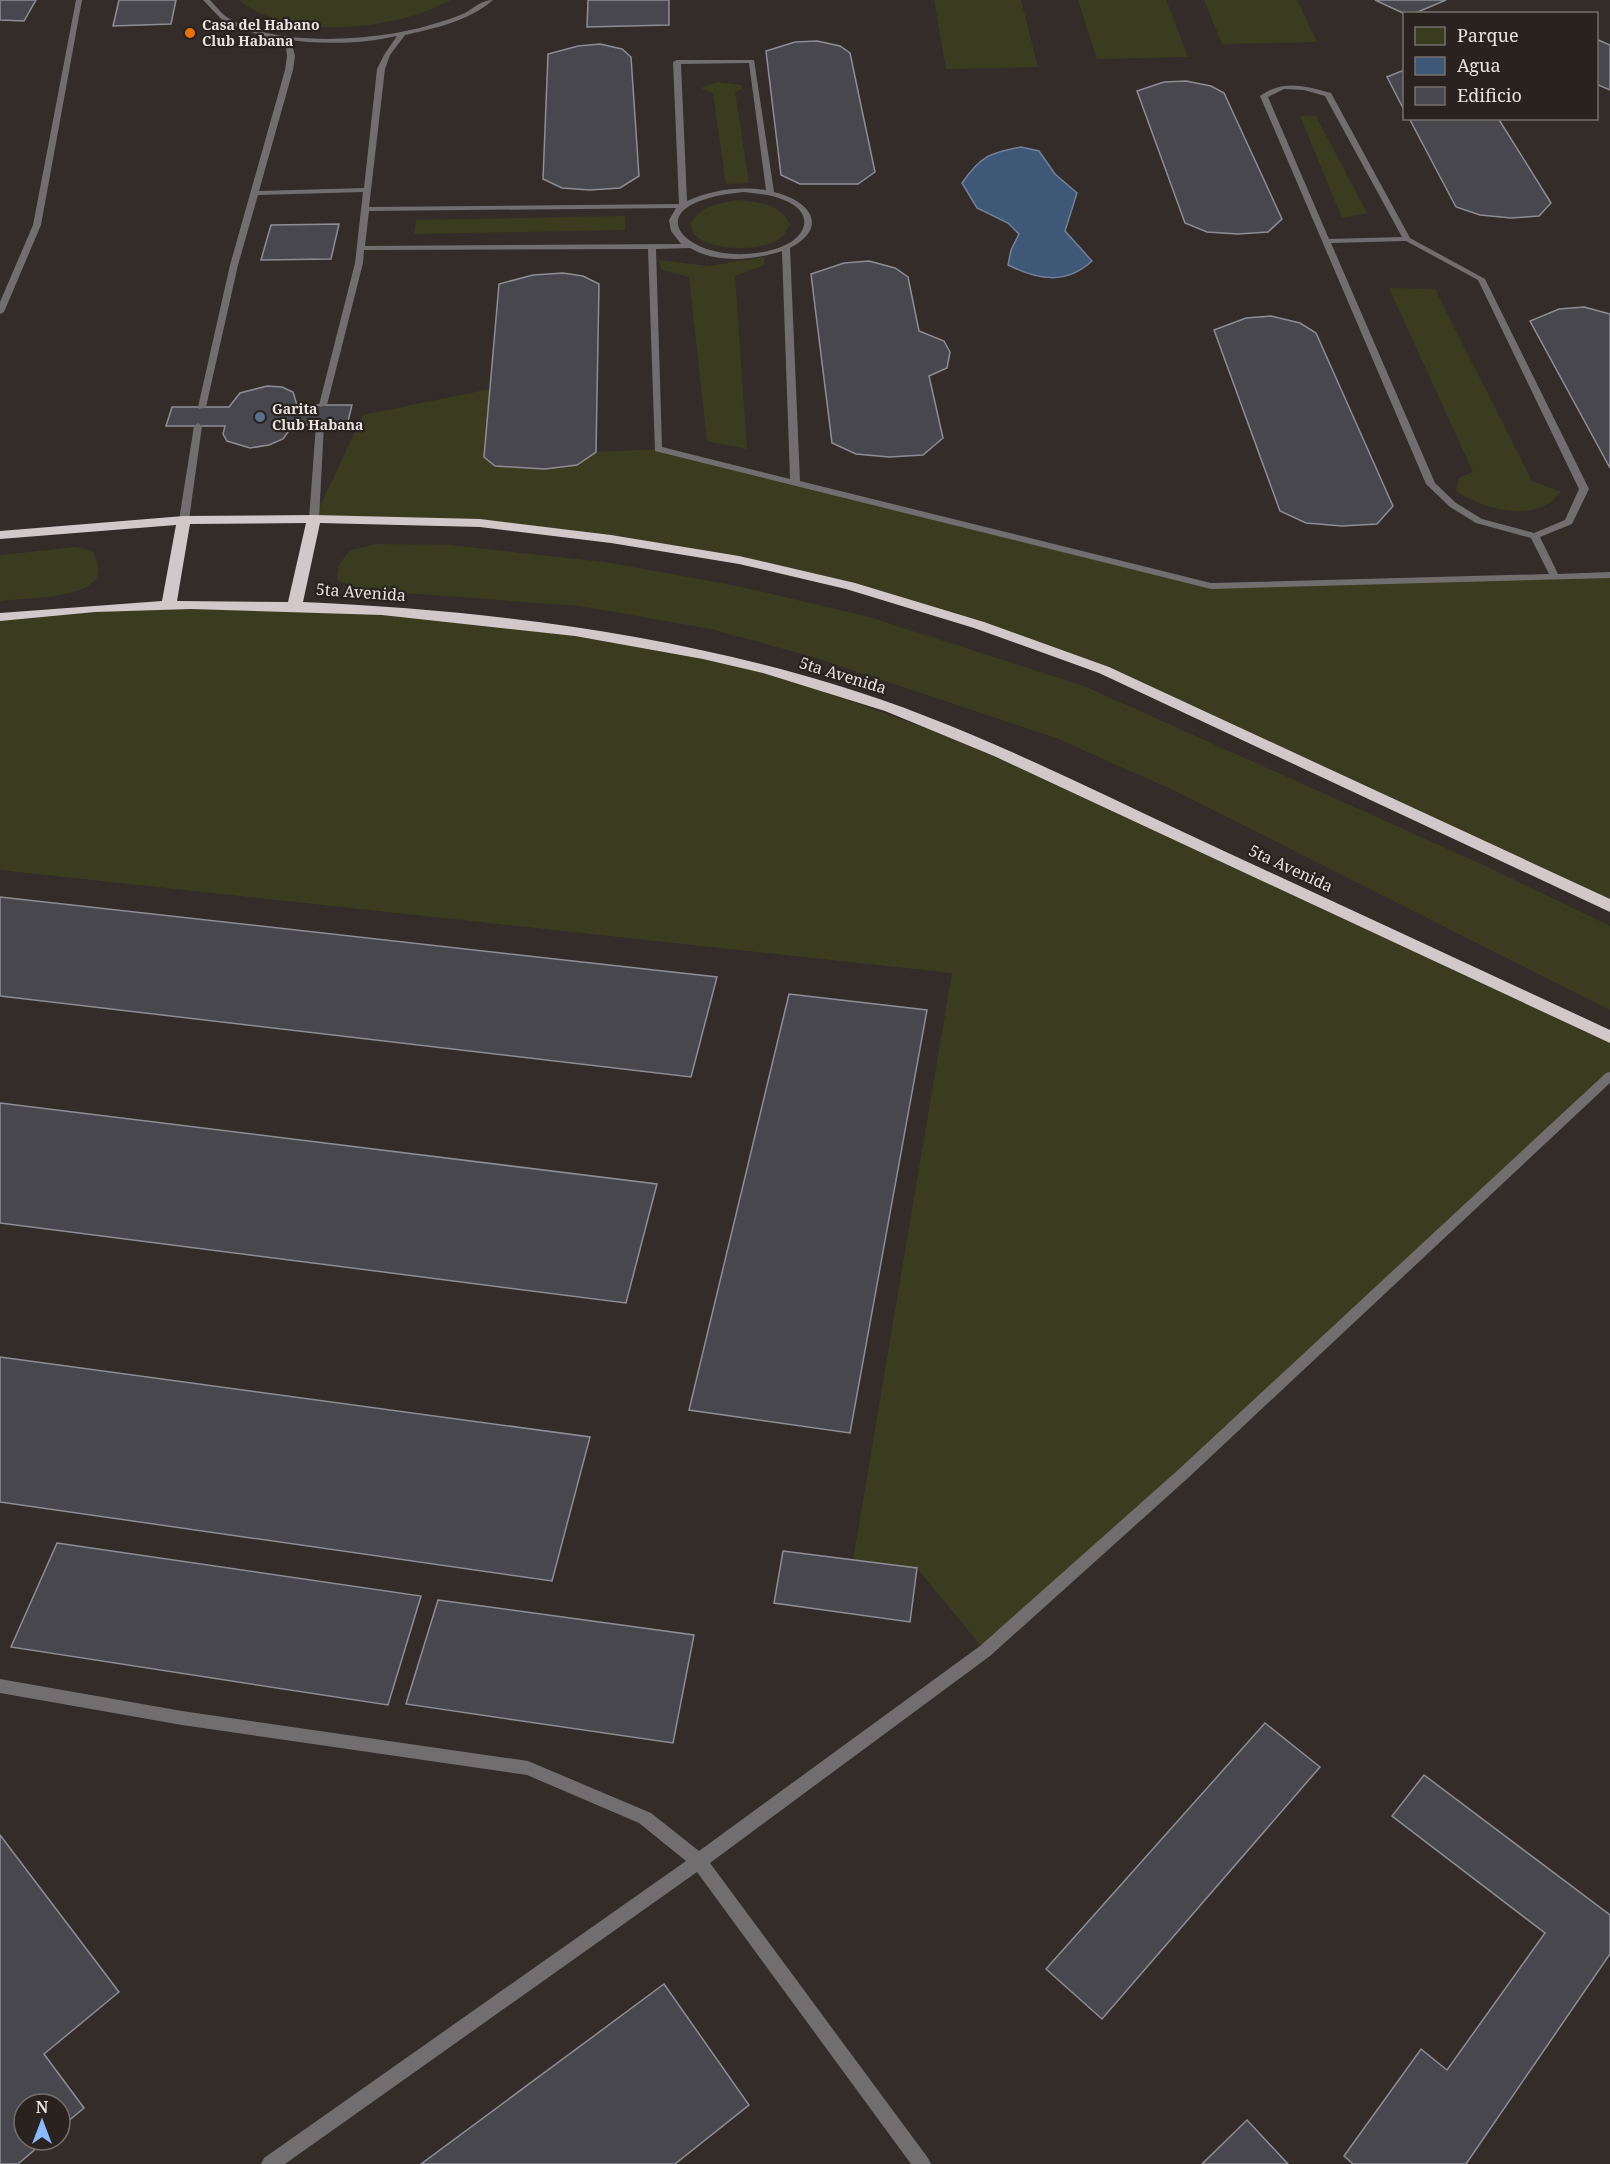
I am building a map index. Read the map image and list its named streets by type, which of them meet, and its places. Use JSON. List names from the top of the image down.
{
  "streets": {
    "highway": ["5ta Avenida"]
  },
  "places": ["Casa del Habano Club Habana", "Garita Club Habana"],
  "legend": ["Parque", "Agua", "Edificio"],
  "north": "top"
}
